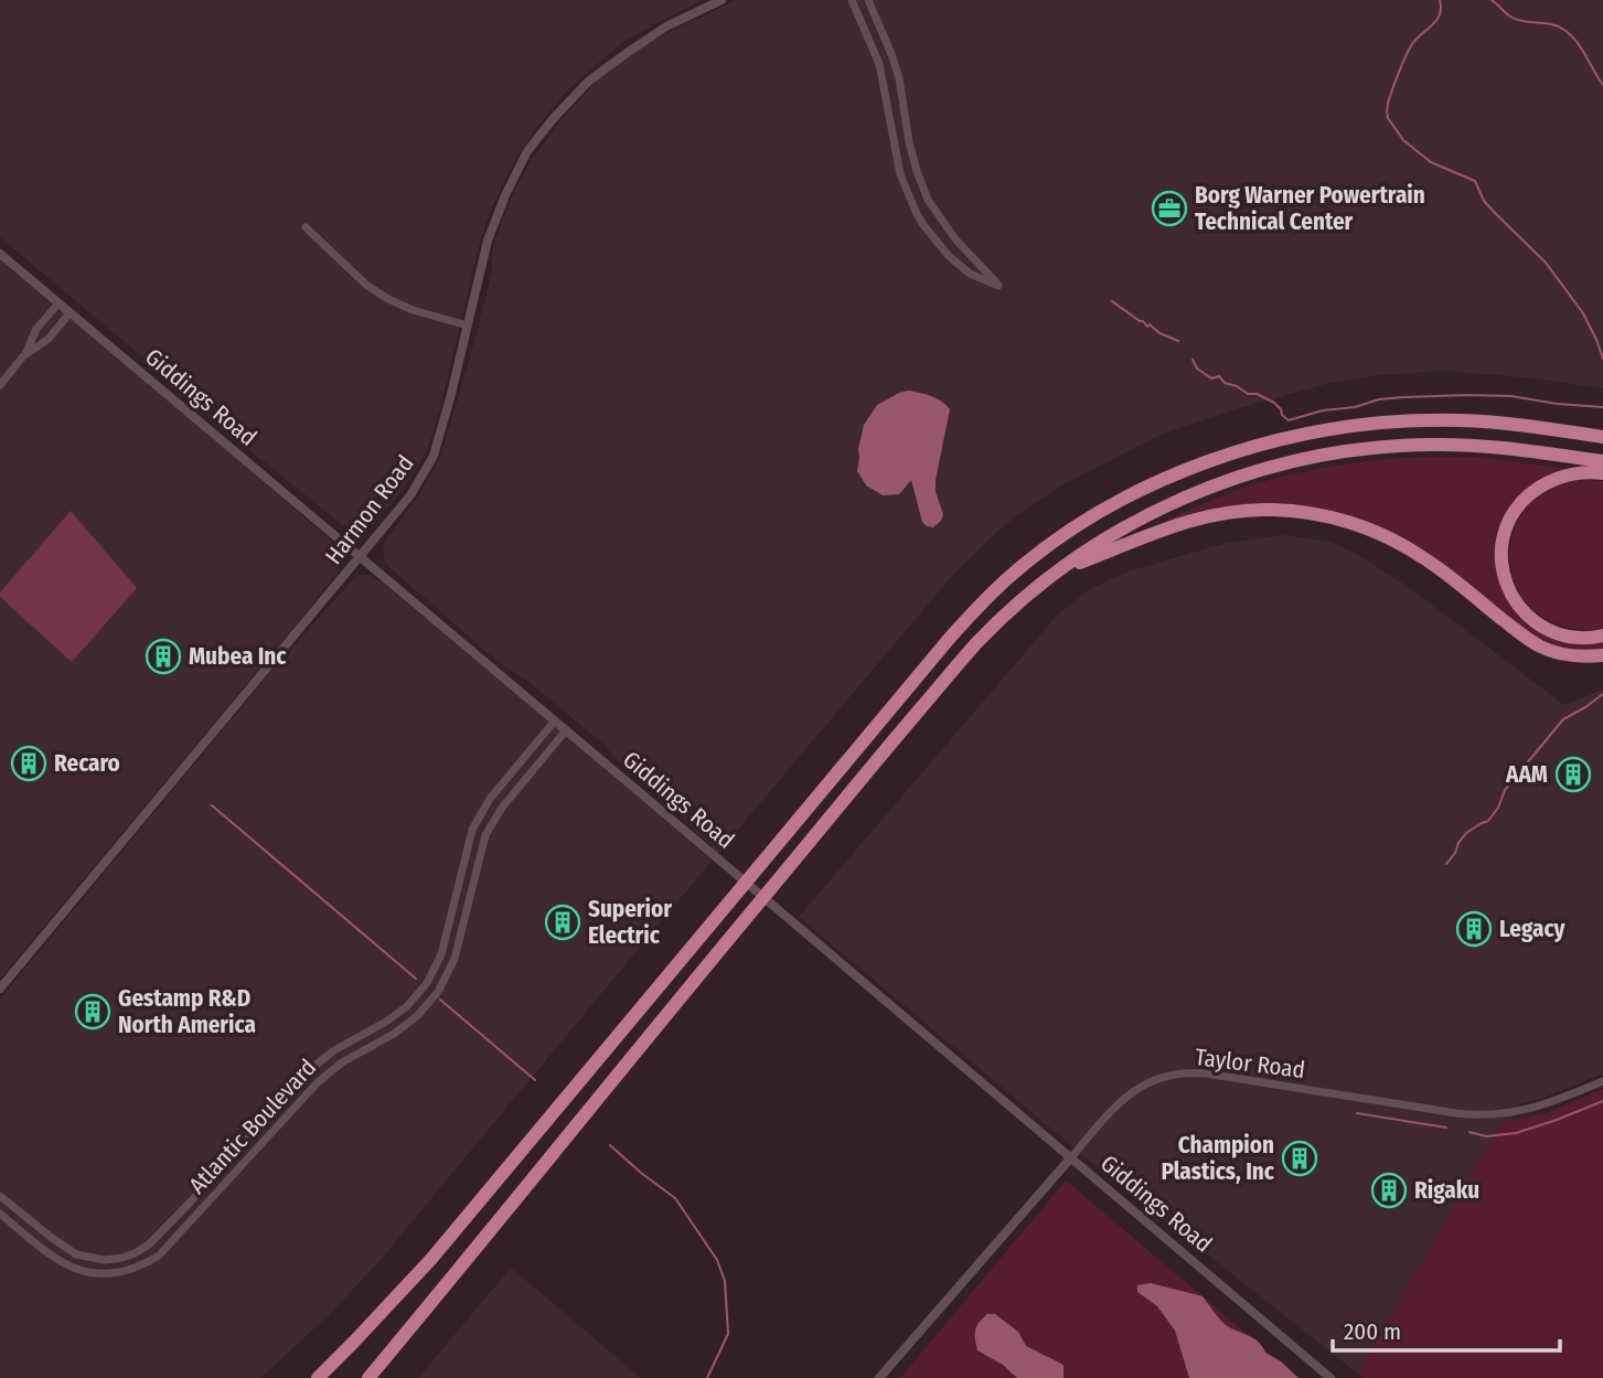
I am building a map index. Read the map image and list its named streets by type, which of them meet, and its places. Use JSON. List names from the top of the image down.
{
  "streets": {
    "street": [
      "Giddings Road",
      "Harmon Road",
      "Taylor Road",
      "Atlantic Boulevard"
    ]
  },
  "crossings": [
    ["Giddings Road", "Harmon Road"],
    ["Giddings Road", "Taylor Road"],
    ["Giddings Road", "Atlantic Boulevard"]
  ],
  "places": {
    "office": ["Borg Warner Powertrain Technical Center"],
    "building": [
      "Mubea Inc",
      "Recaro",
      "AAM",
      "Superior Electric",
      "Legacy",
      "Gestamp R&D North America",
      "Champion Plastics, Inc",
      "Rigaku"
    ]
  },
  "scale_bar": "200 m"
}
